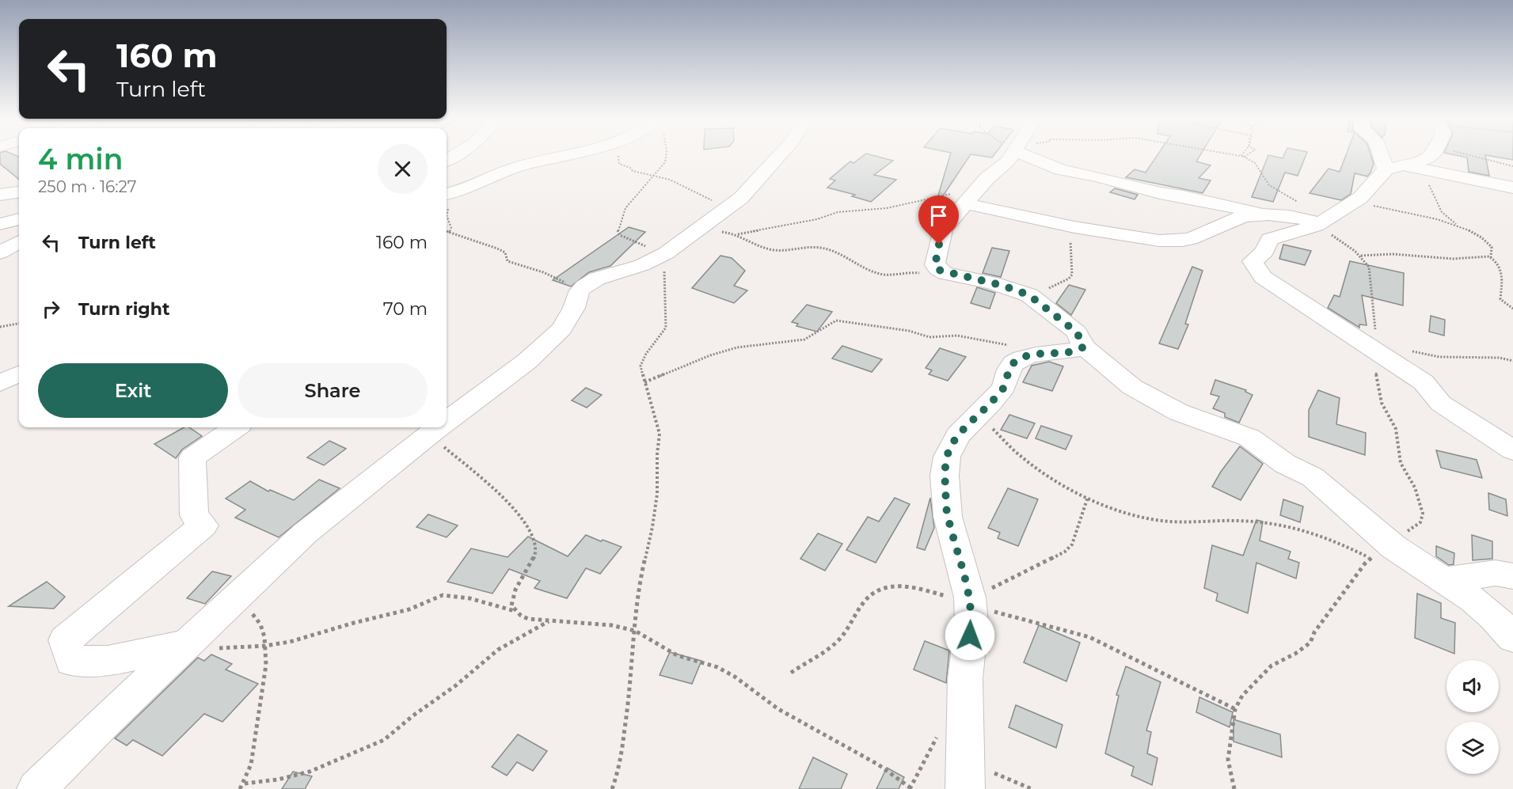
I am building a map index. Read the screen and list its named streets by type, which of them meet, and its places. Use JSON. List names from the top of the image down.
{
  "page": {
    "turn": ["160 m", "Turn left"],
    "heading": ["4 min", "250 m · 16:27"],
    "list": [
      {
        "name": "Turn left",
        "value": "160 m"
      },
      {
        "name": "Turn right",
        "value": "70 m"
      }
    ],
    "buttons": ["Exit", "Share"]
  }
}
